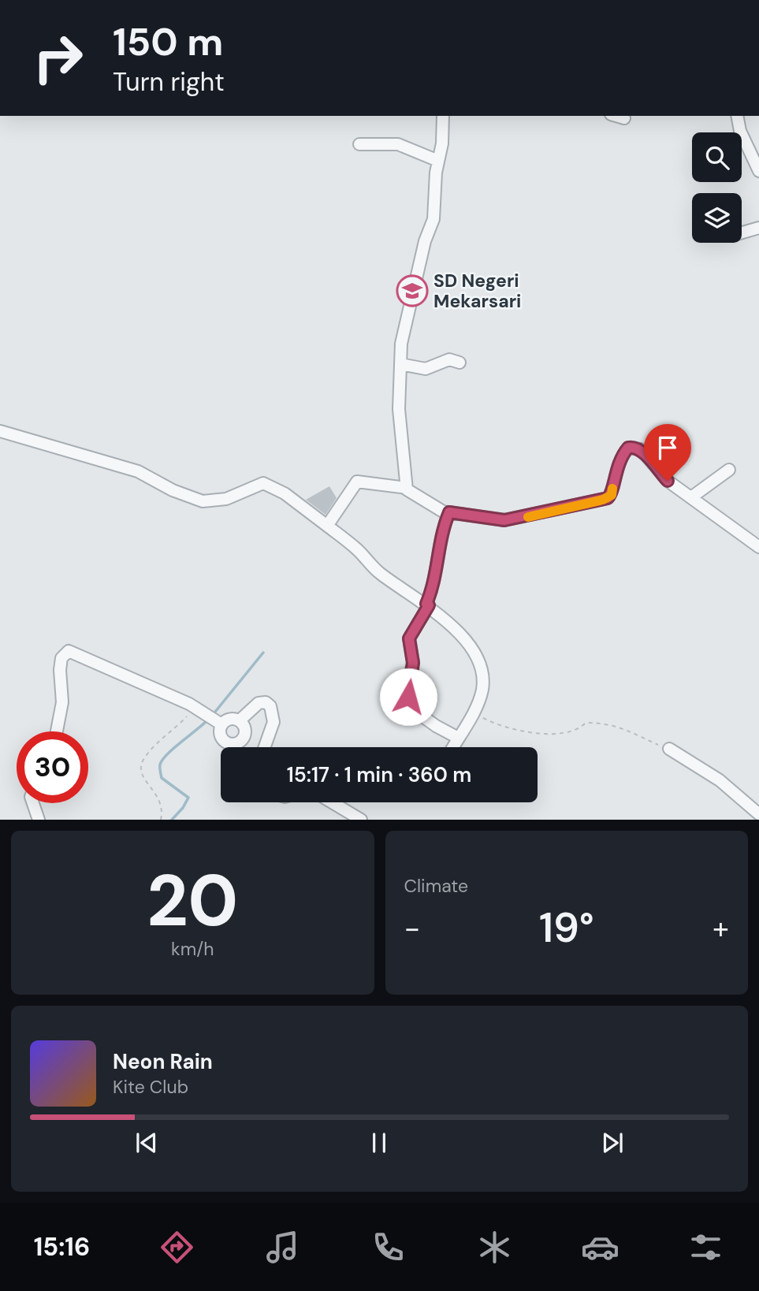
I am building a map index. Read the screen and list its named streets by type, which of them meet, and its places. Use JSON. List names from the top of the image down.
{
  "places": {
    "school or university": ["SD Negeri Mekarsari"]
  },
  "page": {
    "turn": ["150 m", "Turn right"],
    "limit": "30",
    "trip": "15:17 · 1 min · 360 m",
    "tile": [
      ["20", "km/h"],
      "Climate"
    ],
    "heat": ["−", "19°", "+"],
    "song": ["Neon Rain", "Kite Club"],
    "tabs": "15:16"
  }
}
